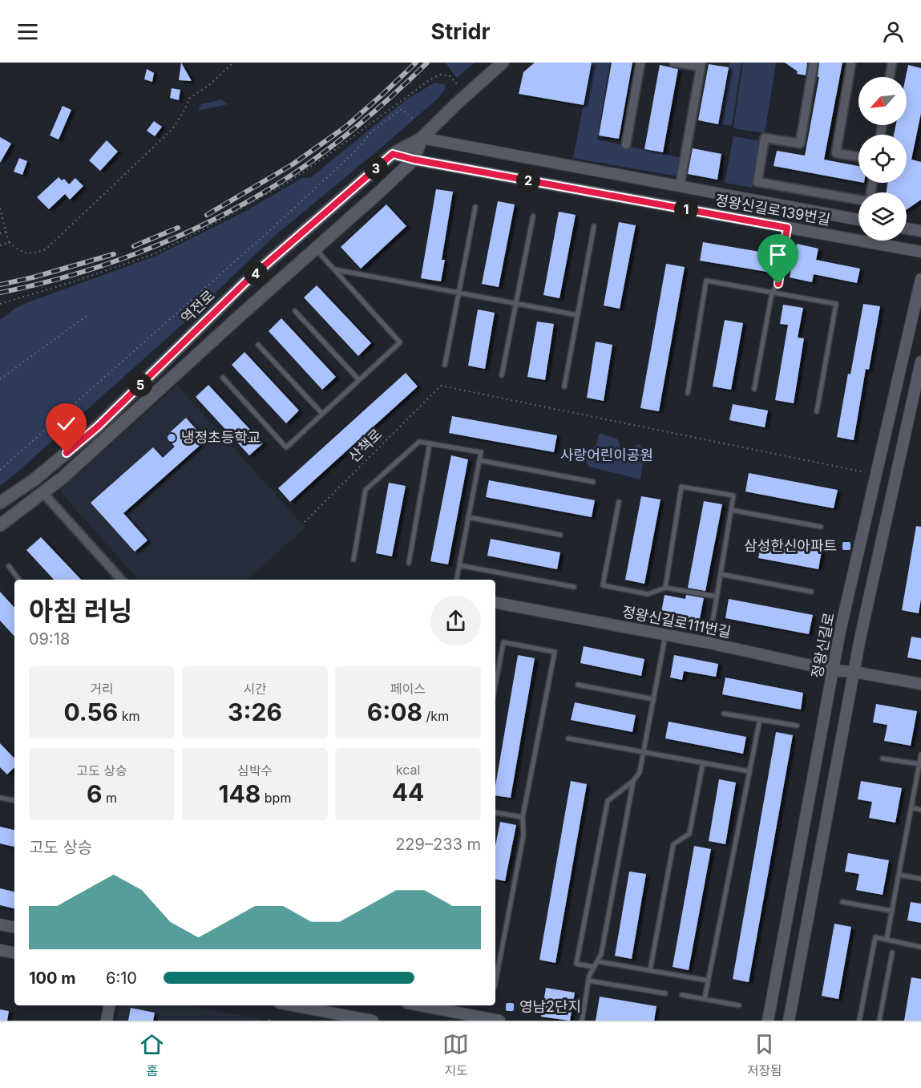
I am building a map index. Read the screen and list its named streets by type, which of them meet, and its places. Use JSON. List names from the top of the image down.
{
  "streets": {
    "main road": ["역전로"],
    "street": ["정왕신길로139번길", "정왕신길로111번길", "정왕신길로"],
    "path": ["산책로"]
  },
  "crossings": [
    ["정왕신길로139번길", "역전로"],
    ["산책로", "정왕신길로"],
    ["정왕신길로111번길", "정왕신길로"]
  ],
  "parks": ["사랑어린이공원"],
  "places": {
    "other": ["냉정초등학교"],
    "transit": ["삼성한신아파트", "영남2단지"]
  },
  "north": "bottom left",
  "page": {
    "header": "Stridr",
    "pins": [
      "3",
      "2",
      "1",
      "4",
      "5"
    ],
    "heading": ["아침 러닝", "09:18"],
    "stats": [
      ["거리", "0.56 km"],
      ["시간", "3:26"],
      ["페이스", "6:08 /km"],
      ["고도 상승", "6 m"],
      ["심박수", "148 bpm"],
      ["kcal", "44"]
    ],
    "chart": ["고도 상승", "229–233 m"],
    "list": [
      {
        "name": "100 m",
        "note": "6:10"
      }
    ],
    "tabs": ["홈", "지도", "저장됨"]
  }
}
